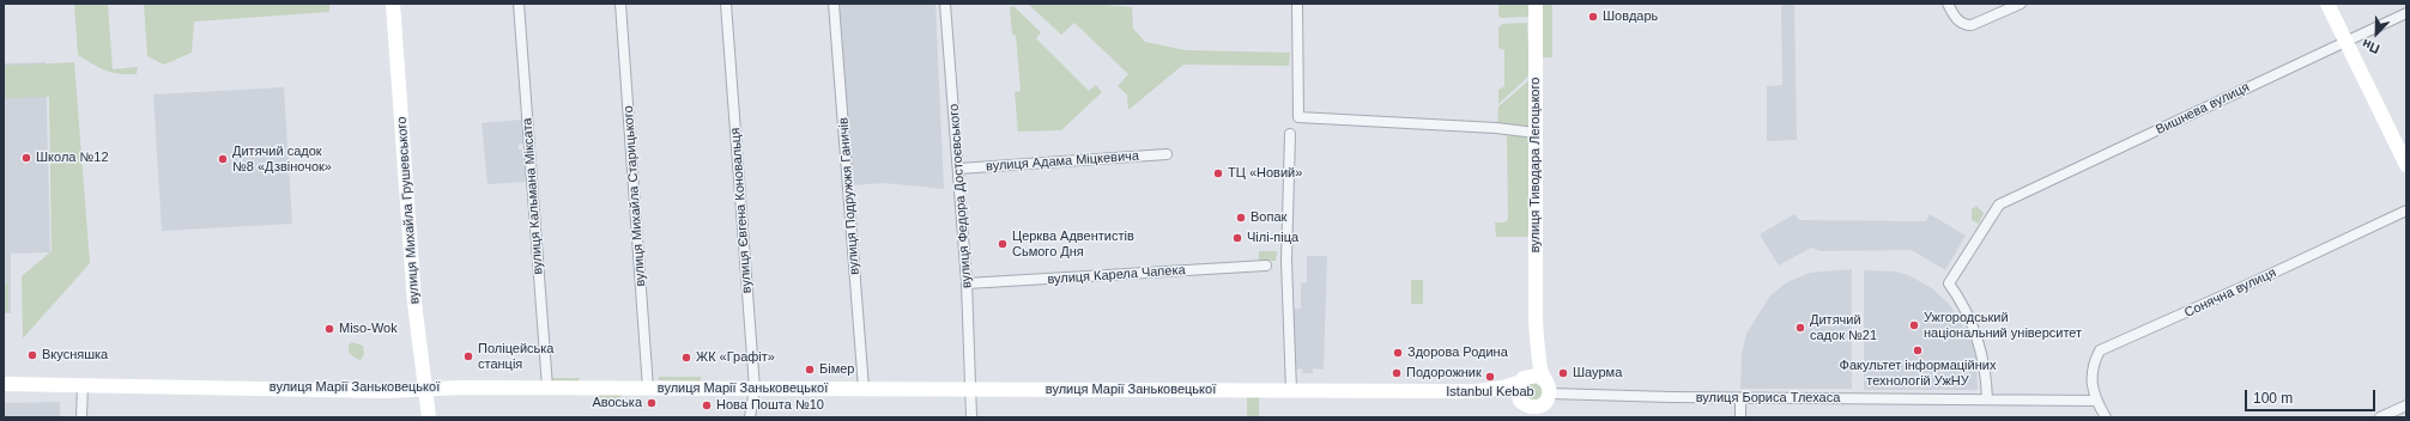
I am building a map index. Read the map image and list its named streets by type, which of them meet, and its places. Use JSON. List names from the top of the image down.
{
  "streets": {
    "street": [
      "Вишнева вулиця",
      "вулиця Адама Міцкевича",
      "вулиця Тиводара Легоцького",
      "вулиця Кальмана Міксата",
      "вулиця Михайла Старицького",
      "вулиця Подружжя Ганичів",
      "вулиця Федора Достоєвського",
      "вулиця Михайла Грушевського",
      "вулиця Євгена Коновальця",
      "вулиця Карела Чапека",
      "Сонячна вулиця",
      "вулиця Марії Заньковецької",
      "вулиця Бориса Тлехаса"
    ]
  },
  "crossings": [
    ["Вишнева вулиця", "вулиця Бориса Тлехаса"],
    ["вулиця Адама Міцкевича", "вулиця Федора Достоєвського"],
    ["вулиця Тиводара Легоцького", "вулиця Марії Заньковецької"],
    ["вулиця Тиводара Легоцького", "вулиця Бориса Тлехаса"],
    ["вулиця Кальмана Міксата", "вулиця Марії Заньковецької"],
    ["вулиця Михайла Старицького", "вулиця Марії Заньковецької"],
    ["вулиця Подружжя Ганичів", "вулиця Марії Заньковецької"],
    ["вулиця Федора Достоєвського", "вулиця Карела Чапека"],
    ["вулиця Федора Достоєвського", "вулиця Марії Заньковецької"],
    ["вулиця Михайла Грушевського", "вулиця Марії Заньковецької"],
    ["вулиця Євгена Коновальця", "вулиця Марії Заньковецької"],
    ["Сонячна вулиця", "вулиця Бориса Тлехаса"],
    ["вулиця Марії Заньковецької", "вулиця Бориса Тлехаса"]
  ],
  "places": [
    "Шовдарь",
    "Школа №12",
    "Дитячий садок №8 «Дзвіночок»",
    "ТЦ «Новий»",
    "Вопак",
    "Чілі-піца",
    "Церква Адвентистів Сьмого Дня",
    "Ужгородський національний університет",
    "Дитячий садок №21",
    "Miso-Wok",
    "Факультет інформаційних технологій УжНУ",
    "Здорова Родина",
    "Вкусняшка",
    "Поліцейська станція",
    "ЖК «Графіт»",
    "Бімер",
    "Подорожник",
    "Шаурма",
    "Istanbul Kebab",
    "Авоська",
    "Нова Пошта №10"
  ],
  "scale_bar": "100 m",
  "north": "bottom left"
}
